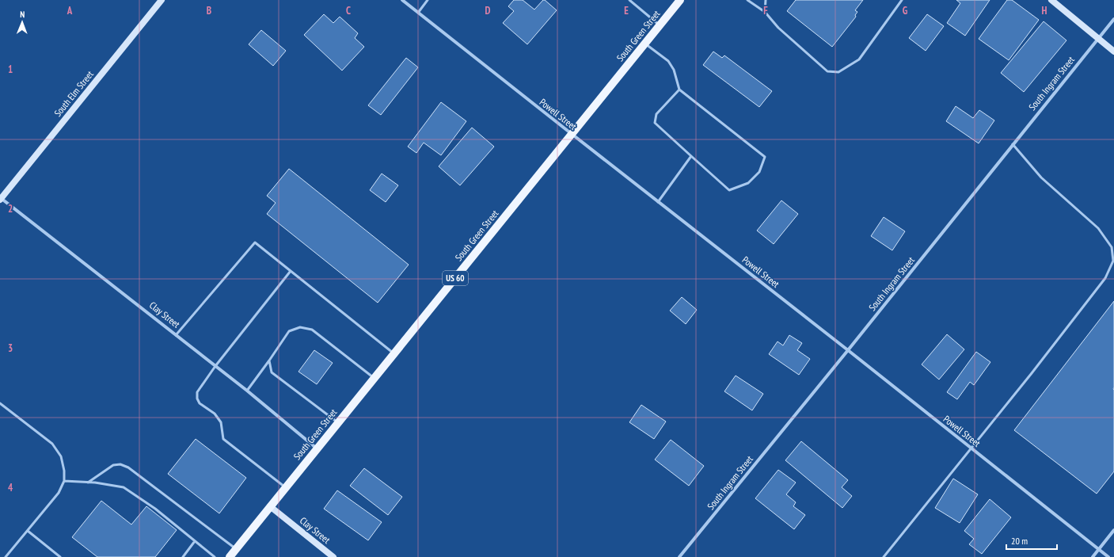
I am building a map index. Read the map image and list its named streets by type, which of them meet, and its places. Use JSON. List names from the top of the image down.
{
  "streets": {
    "main road": ["South Green Street", "US 60"],
    "street": [
      "South Ingram Street",
      "South Elm Street",
      "Powell Street",
      "Clay Street"
    ]
  },
  "crossings": [
    ["South Green Street", "Powell Street"],
    ["South Green Street", "Clay Street"],
    ["South Ingram Street", "Powell Street"],
    ["South Elm Street", "Clay Street"]
  ],
  "scale_bar": "20 m",
  "north": "top",
  "grid": {
    "columns": [
      "A",
      "B",
      "C",
      "D",
      "E",
      "F",
      "G",
      "H"
    ],
    "rows": [
      "1",
      "2",
      "3",
      "4"
    ]
  }
}
